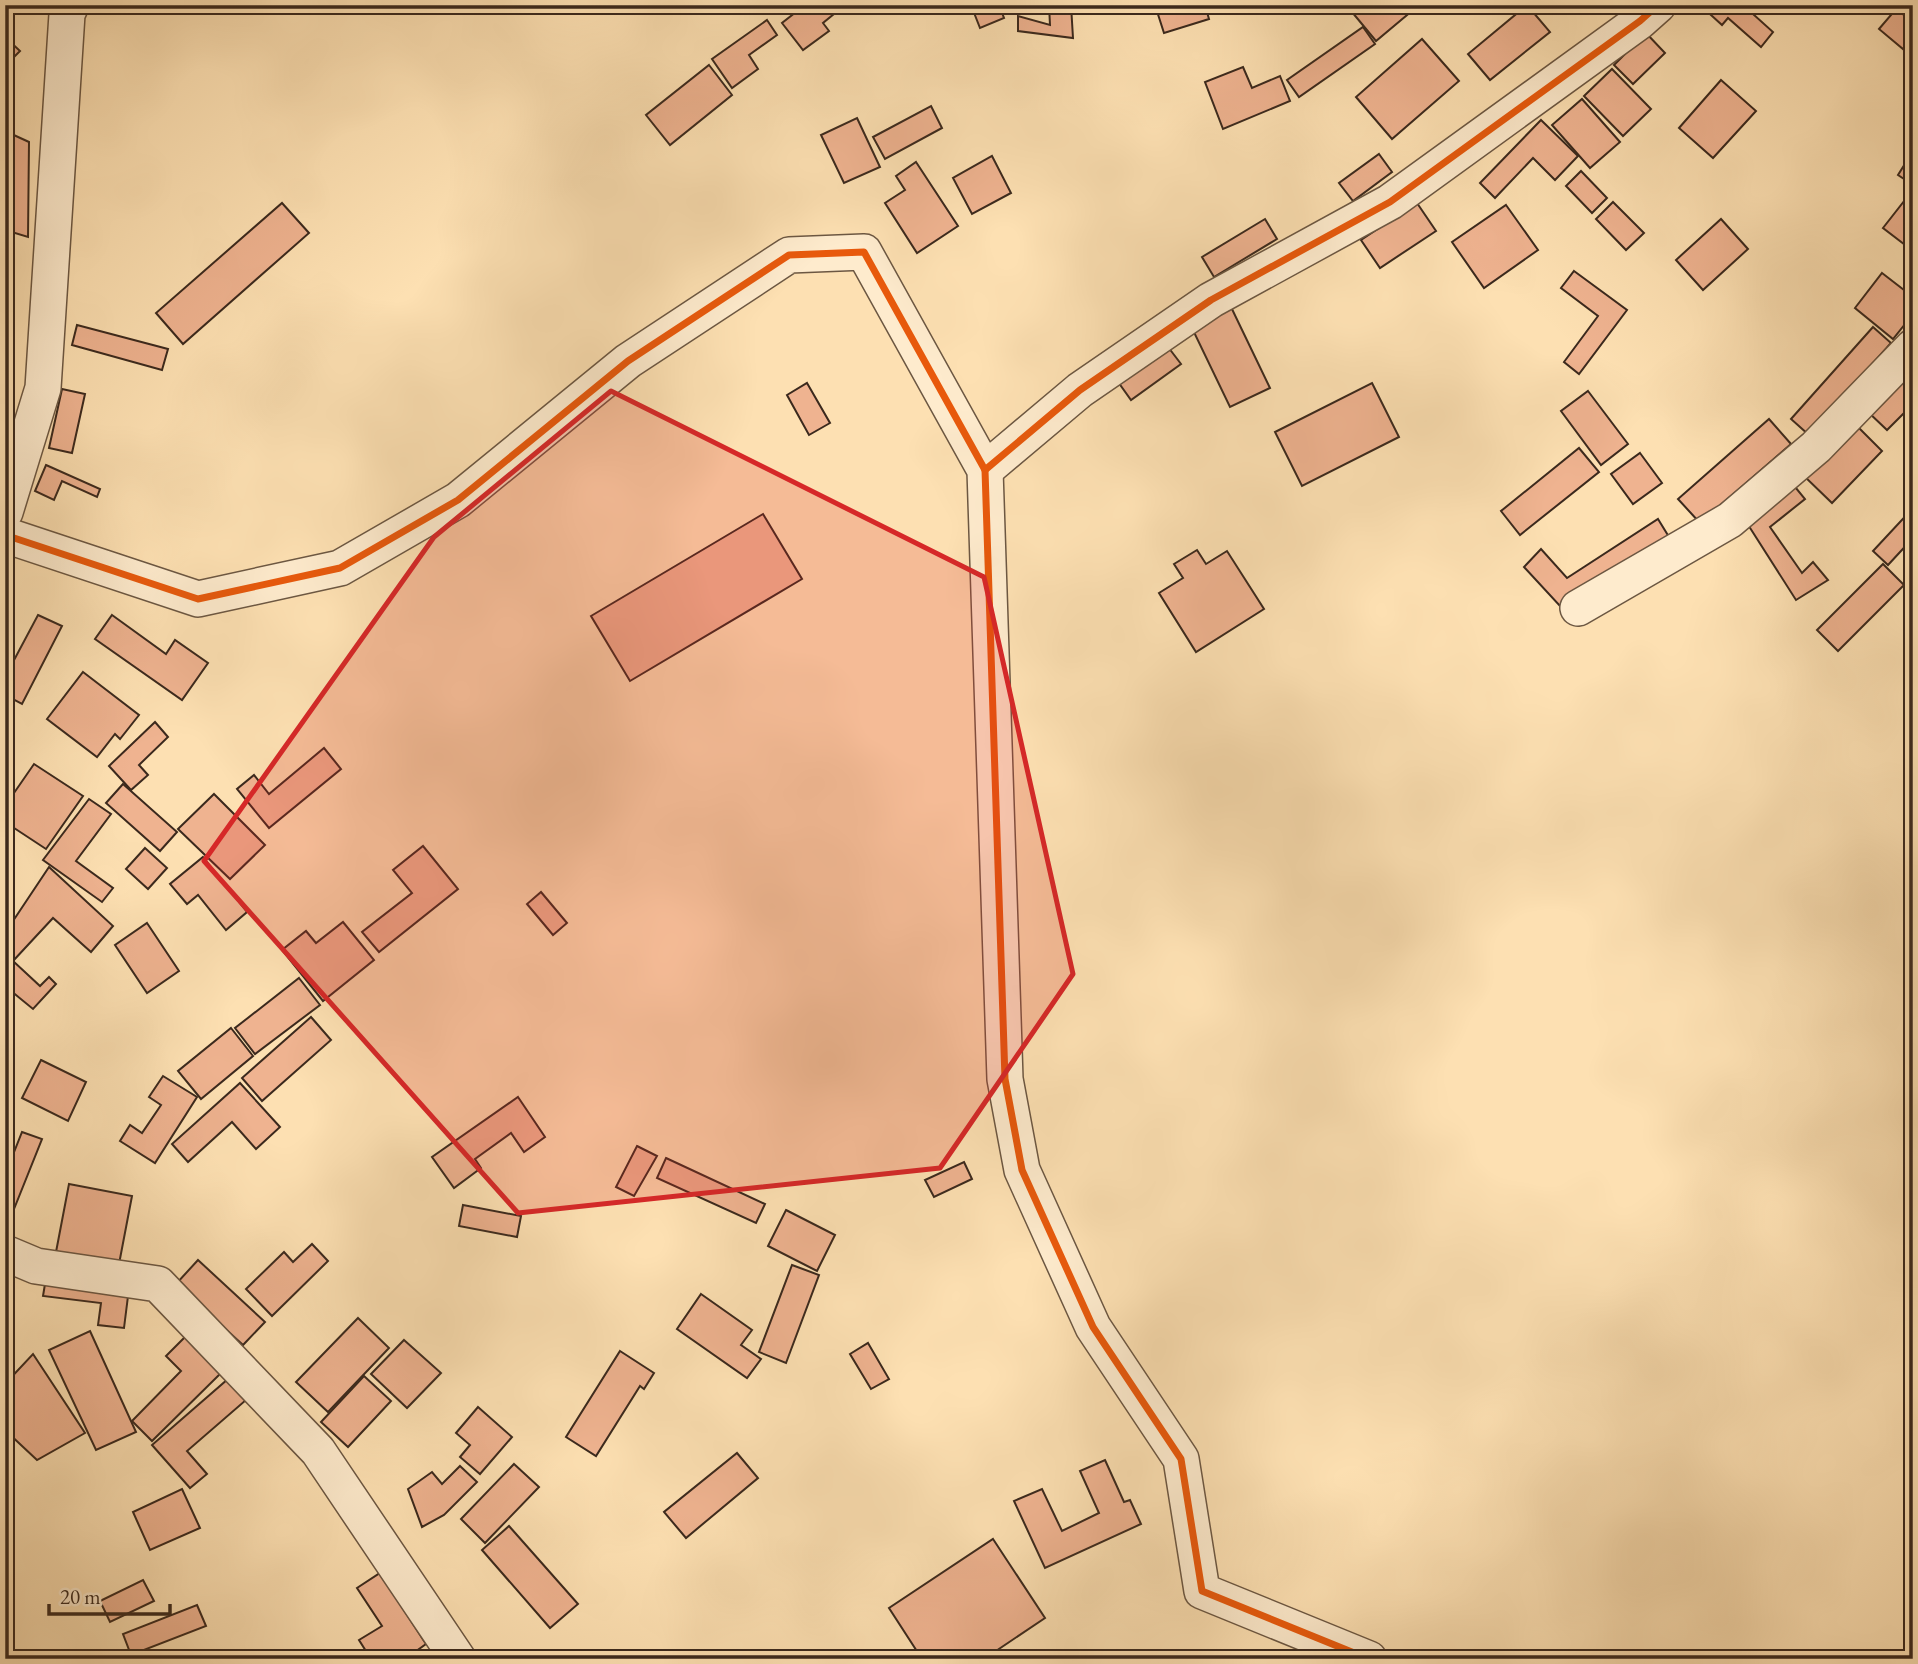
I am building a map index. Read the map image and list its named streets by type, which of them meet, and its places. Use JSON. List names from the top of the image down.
{
  "scale_bar": "20 m"
}
